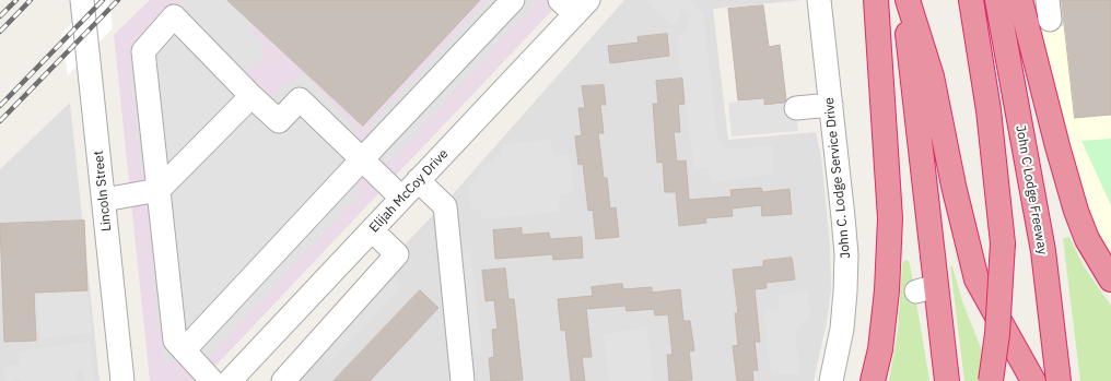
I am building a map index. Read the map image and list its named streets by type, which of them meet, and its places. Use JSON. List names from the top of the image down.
{
  "streets": {
    "highway": ["John C Lodge Freeway"],
    "street": ["John C. Lodge Service Drive", "Lincoln Street", "Elijah McCoy Drive"]
  }
}
